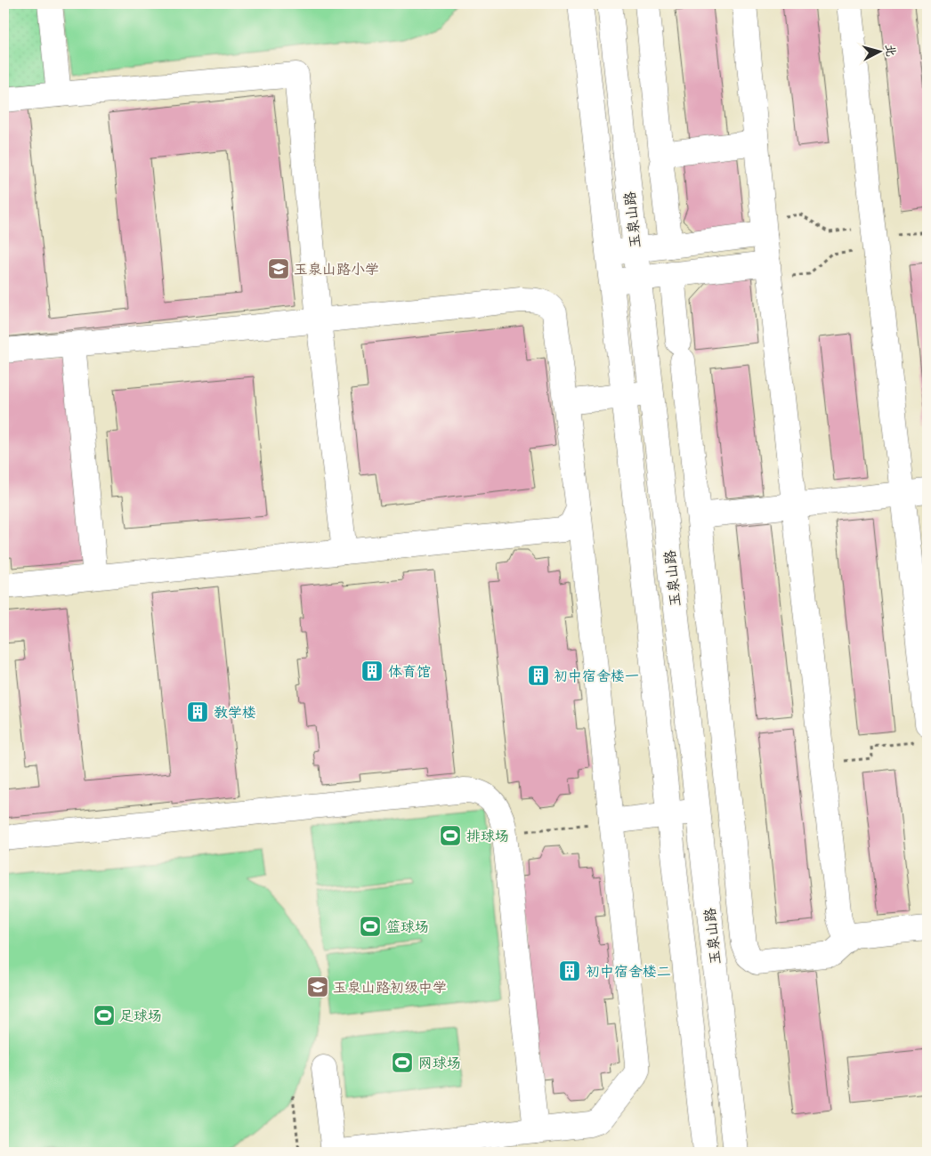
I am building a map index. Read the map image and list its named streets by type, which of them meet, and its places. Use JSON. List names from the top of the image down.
{
  "streets": {
    "street": ["玉泉山路"]
  },
  "places": {
    "school or university": ["玉泉山路小学", "玉泉山路初级中学"],
    "building": [
      "体育馆",
      "初中宿舍楼一",
      "教学楼",
      "初中宿舍楼二"
    ],
    "sports": [
      "排球场",
      "篮球场",
      "足球场",
      "网球场"
    ]
  },
  "north": "right"
}
